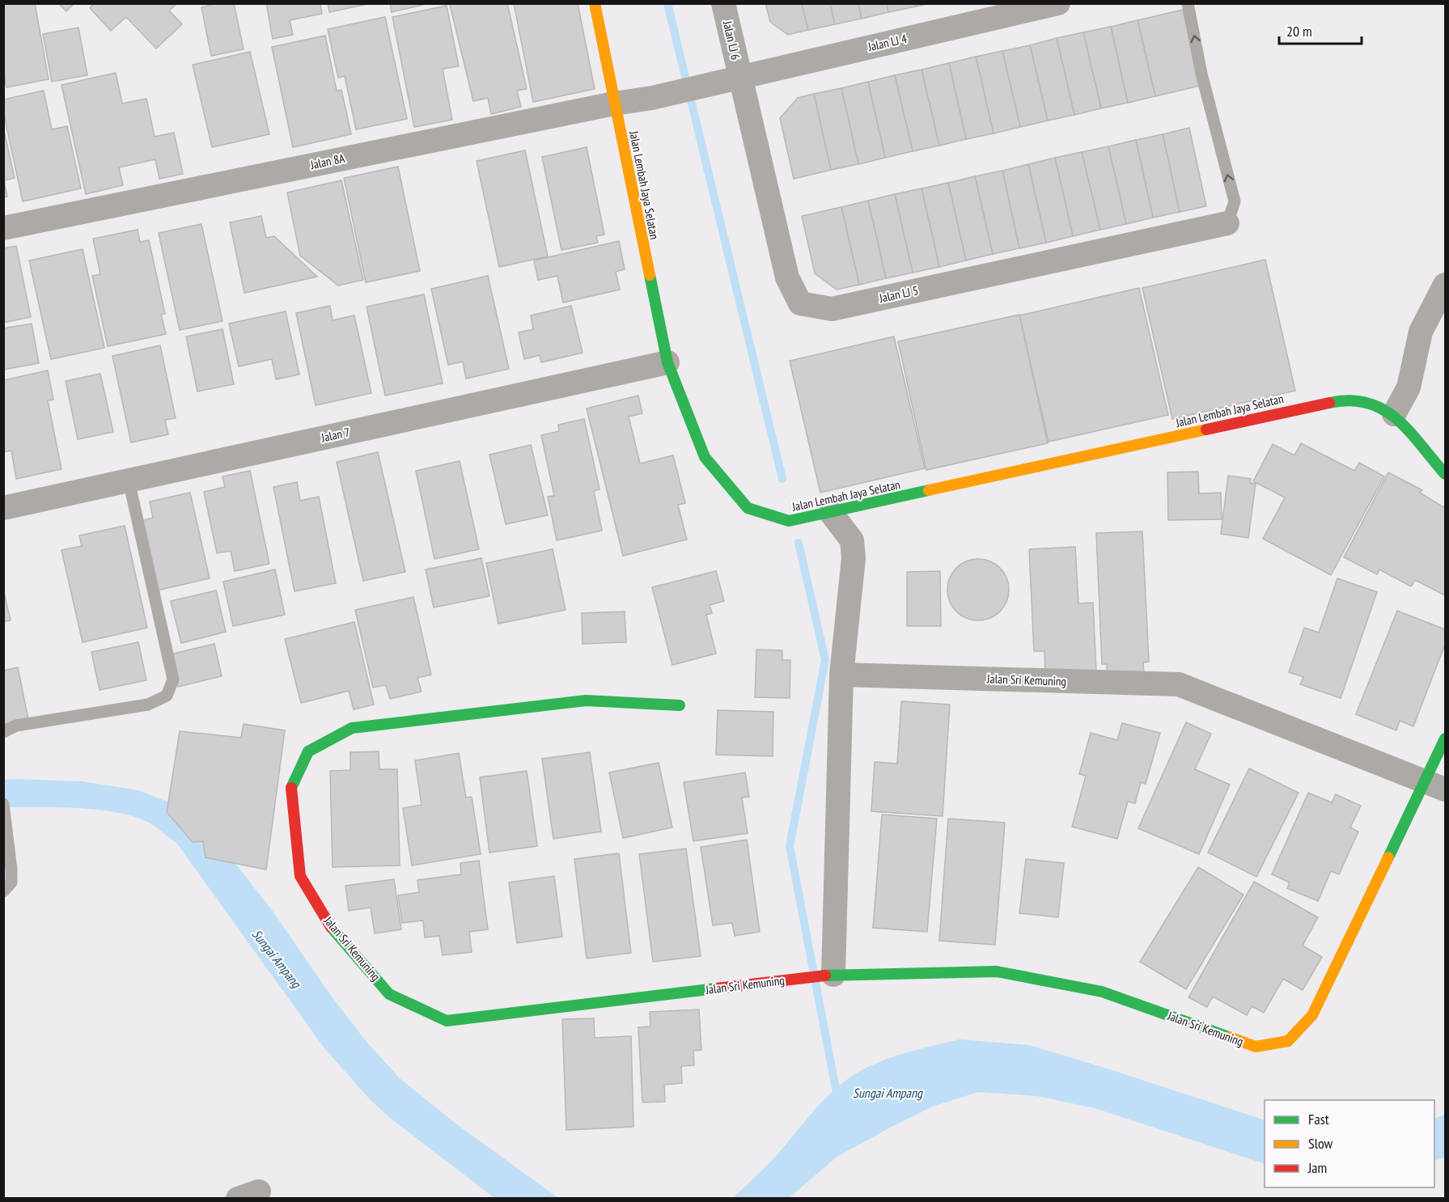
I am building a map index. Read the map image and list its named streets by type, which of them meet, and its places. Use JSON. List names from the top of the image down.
{
  "streets": {
    "street": [
      "Jalan LJ 6",
      "Jalan LJ 4",
      "Jalan 8A",
      "Jalan Lembah Jaya Selatan",
      "Jalan LJ 5",
      "Jalan 7",
      "Jalan Sri Kemuning"
    ]
  },
  "crossings": [
    ["Jalan LJ 6", "Jalan LJ 4"],
    ["Jalan LJ 6", "Jalan LJ 5"],
    ["Jalan LJ 4", "Jalan 8A"],
    ["Jalan LJ 4", "Jalan LJ 5"],
    ["Jalan 8A", "Jalan Lembah Jaya Selatan"],
    ["Jalan Lembah Jaya Selatan", "Jalan 7"]
  ],
  "water": ["Sungai Ampang"],
  "legend": ["Fast", "Slow", "Jam"],
  "scale_bar": "20 m"
}
